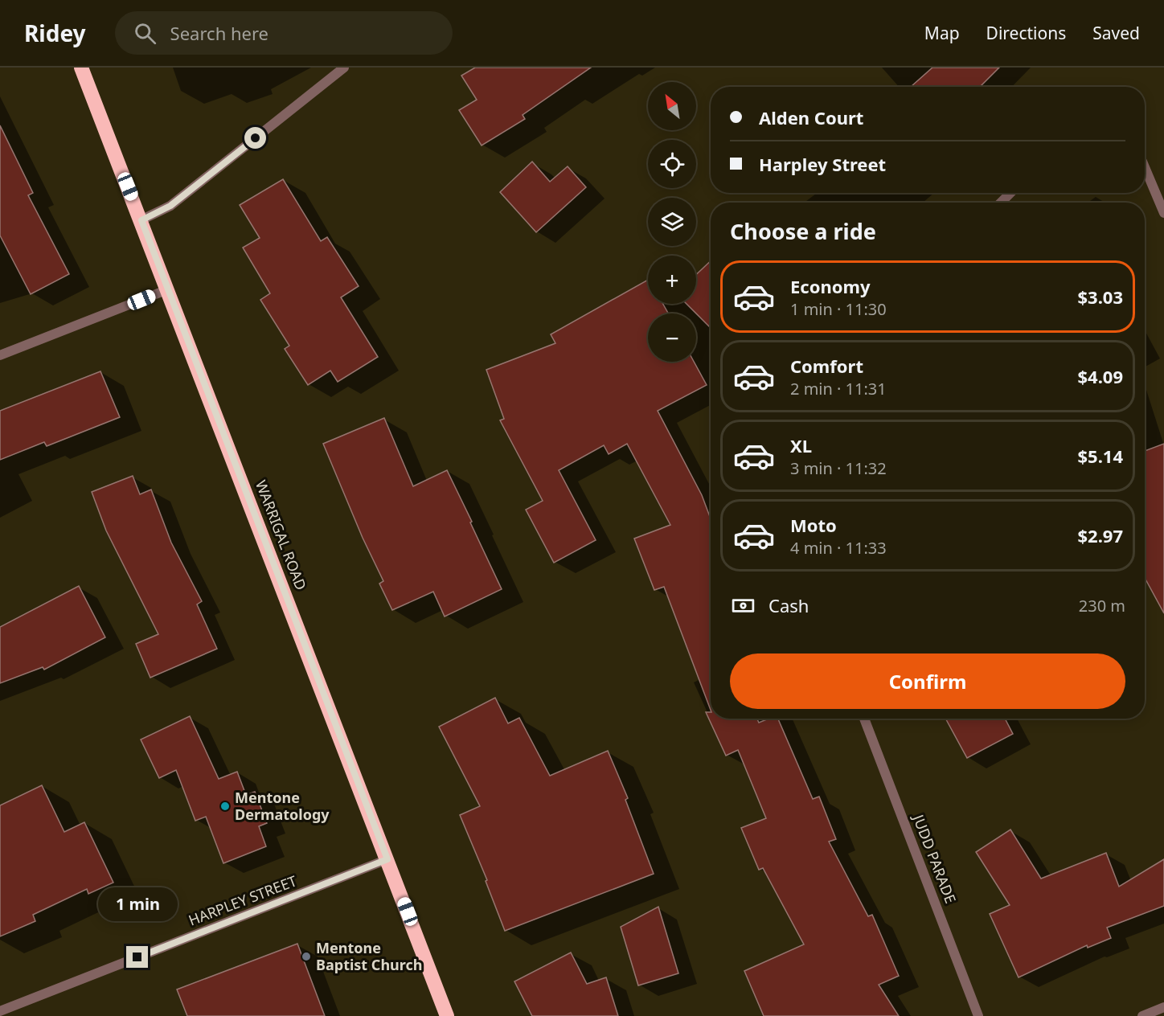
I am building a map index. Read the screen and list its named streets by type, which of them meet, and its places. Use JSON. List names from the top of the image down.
{
  "streets": {
    "highway": ["WARRIGAL ROAD"],
    "street": ["JUDD PARADE", "HARPLEY STREET"]
  },
  "crossings": [
    ["WARRIGAL ROAD", "HARPLEY STREET"]
  ],
  "places": ["Mentone Dermatology", "Mentone Baptist Church"],
  "north": "top left",
  "page": {
    "header": "Ridey",
    "search": "Search here",
    "nav": ["Map", "Directions", "Saved"],
    "map_buttons": ["+", "−"],
    "banner": ["Alden Court", "Harpley Street"],
    "heading": "Choose a ride",
    "list": [
      {
        "name": "Economy",
        "note": "1 min · 11:30",
        "value": "$3.03"
      },
      {
        "name": "Comfort",
        "note": "2 min · 11:31",
        "value": "$4.09"
      },
      {
        "name": "XL",
        "note": "3 min · 11:32",
        "value": "$5.14"
      },
      {
        "name": "Moto",
        "note": "4 min · 11:33",
        "value": "$2.97"
      }
    ],
    "pay": ["Cash", "230 m"],
    "buttons": "Confirm",
    "bubble": "1 min"
  }
}
